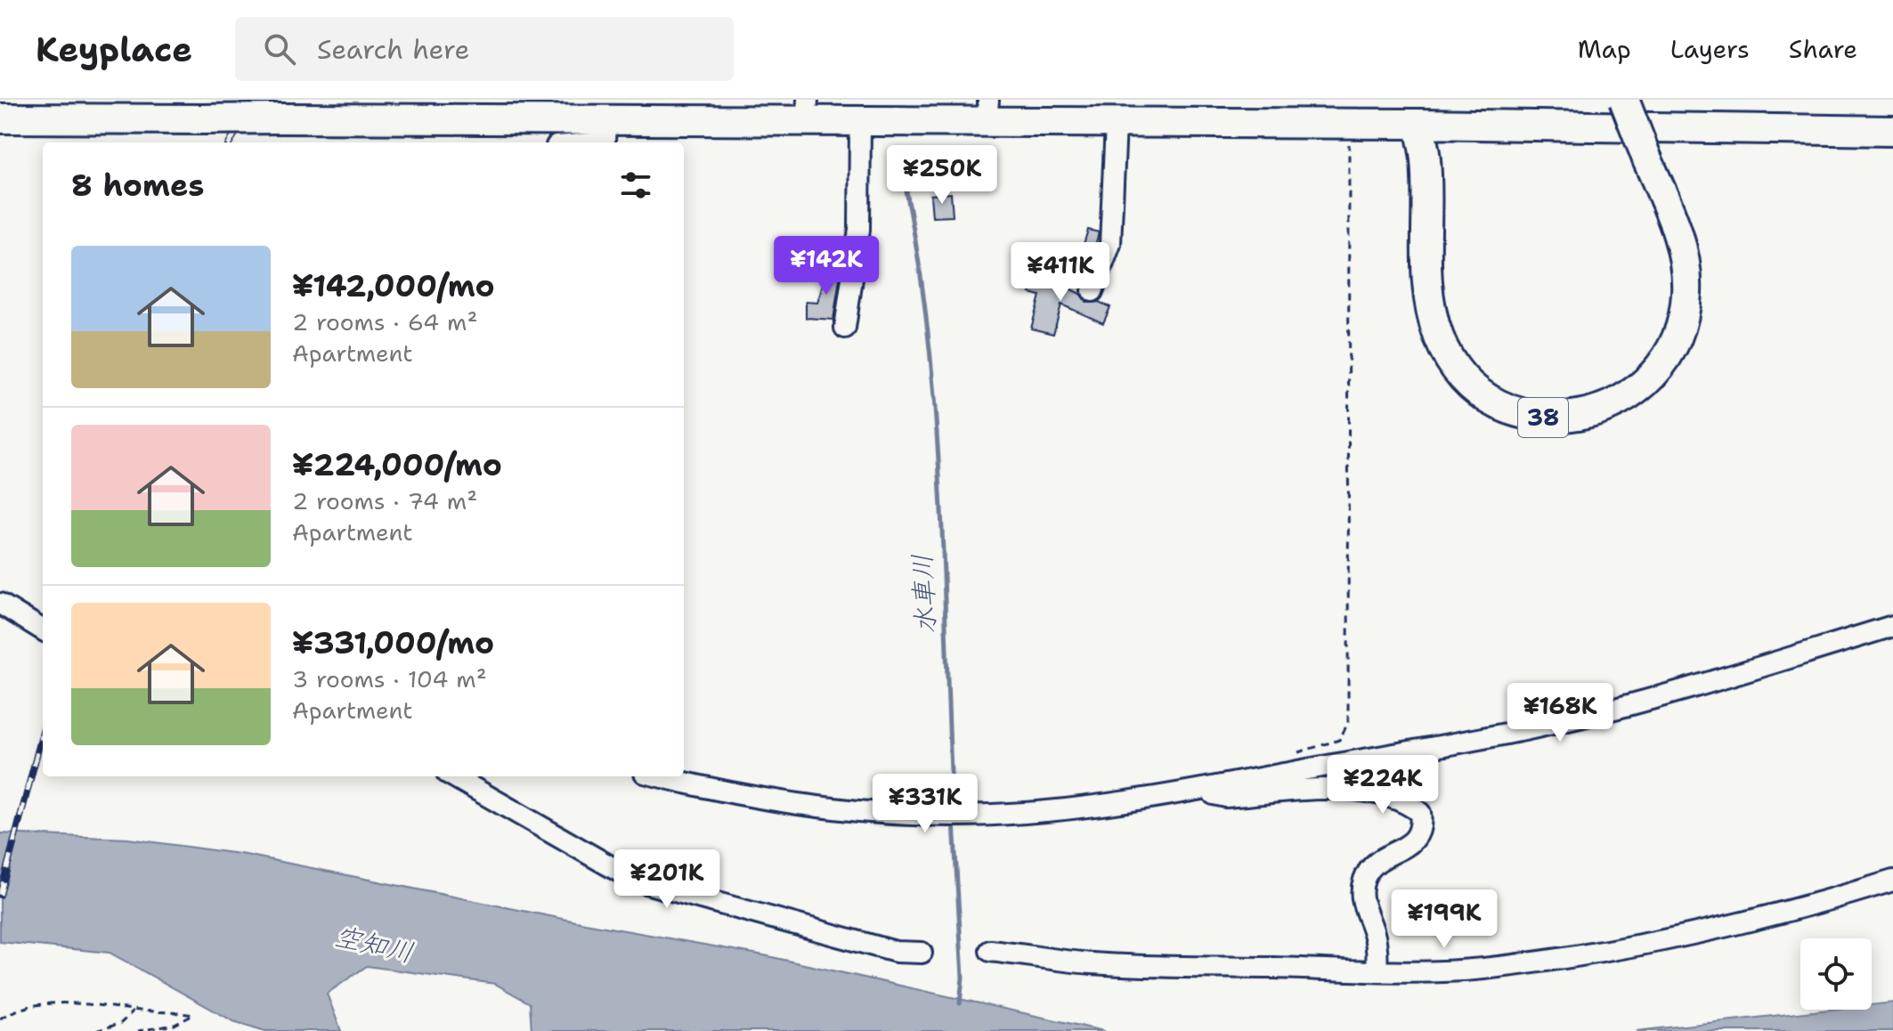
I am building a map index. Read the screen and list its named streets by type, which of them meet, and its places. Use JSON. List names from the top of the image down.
{
  "streets": {
    "highway": ["38"]
  },
  "water": ["水車川", "空知川"],
  "page": {
    "header": "Keyplace",
    "search": "Search here",
    "nav": ["Map", "Layers", "Share"],
    "heading": "8 homes",
    "price": [
      "¥250K",
      "¥142K",
      "¥411K",
      "¥168K",
      "¥224K",
      "¥331K",
      "¥201K",
      "¥199K"
    ],
    "list": [
      {
        "name": "¥142,000/mo",
        "note": "2 rooms · 64 m² · Apartment"
      },
      {
        "name": "¥224,000/mo",
        "note": "2 rooms · 74 m² · Apartment"
      },
      {
        "name": "¥331,000/mo",
        "note": "3 rooms · 104 m² · Apartment"
      }
    ]
  }
}
